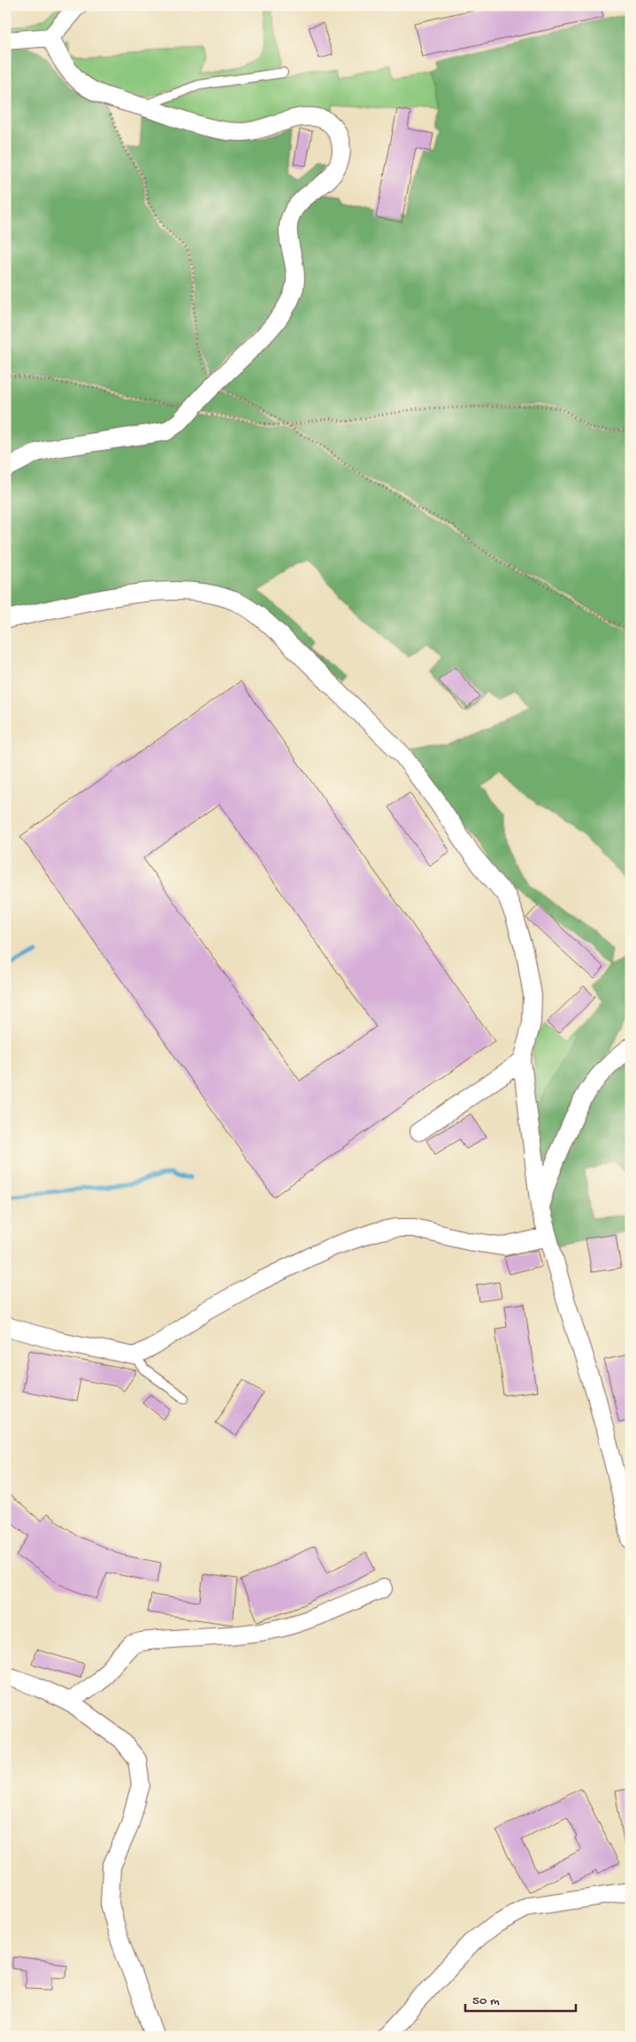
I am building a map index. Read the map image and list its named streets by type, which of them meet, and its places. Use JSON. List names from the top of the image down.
{
  "scale_bar": "50 m"
}
